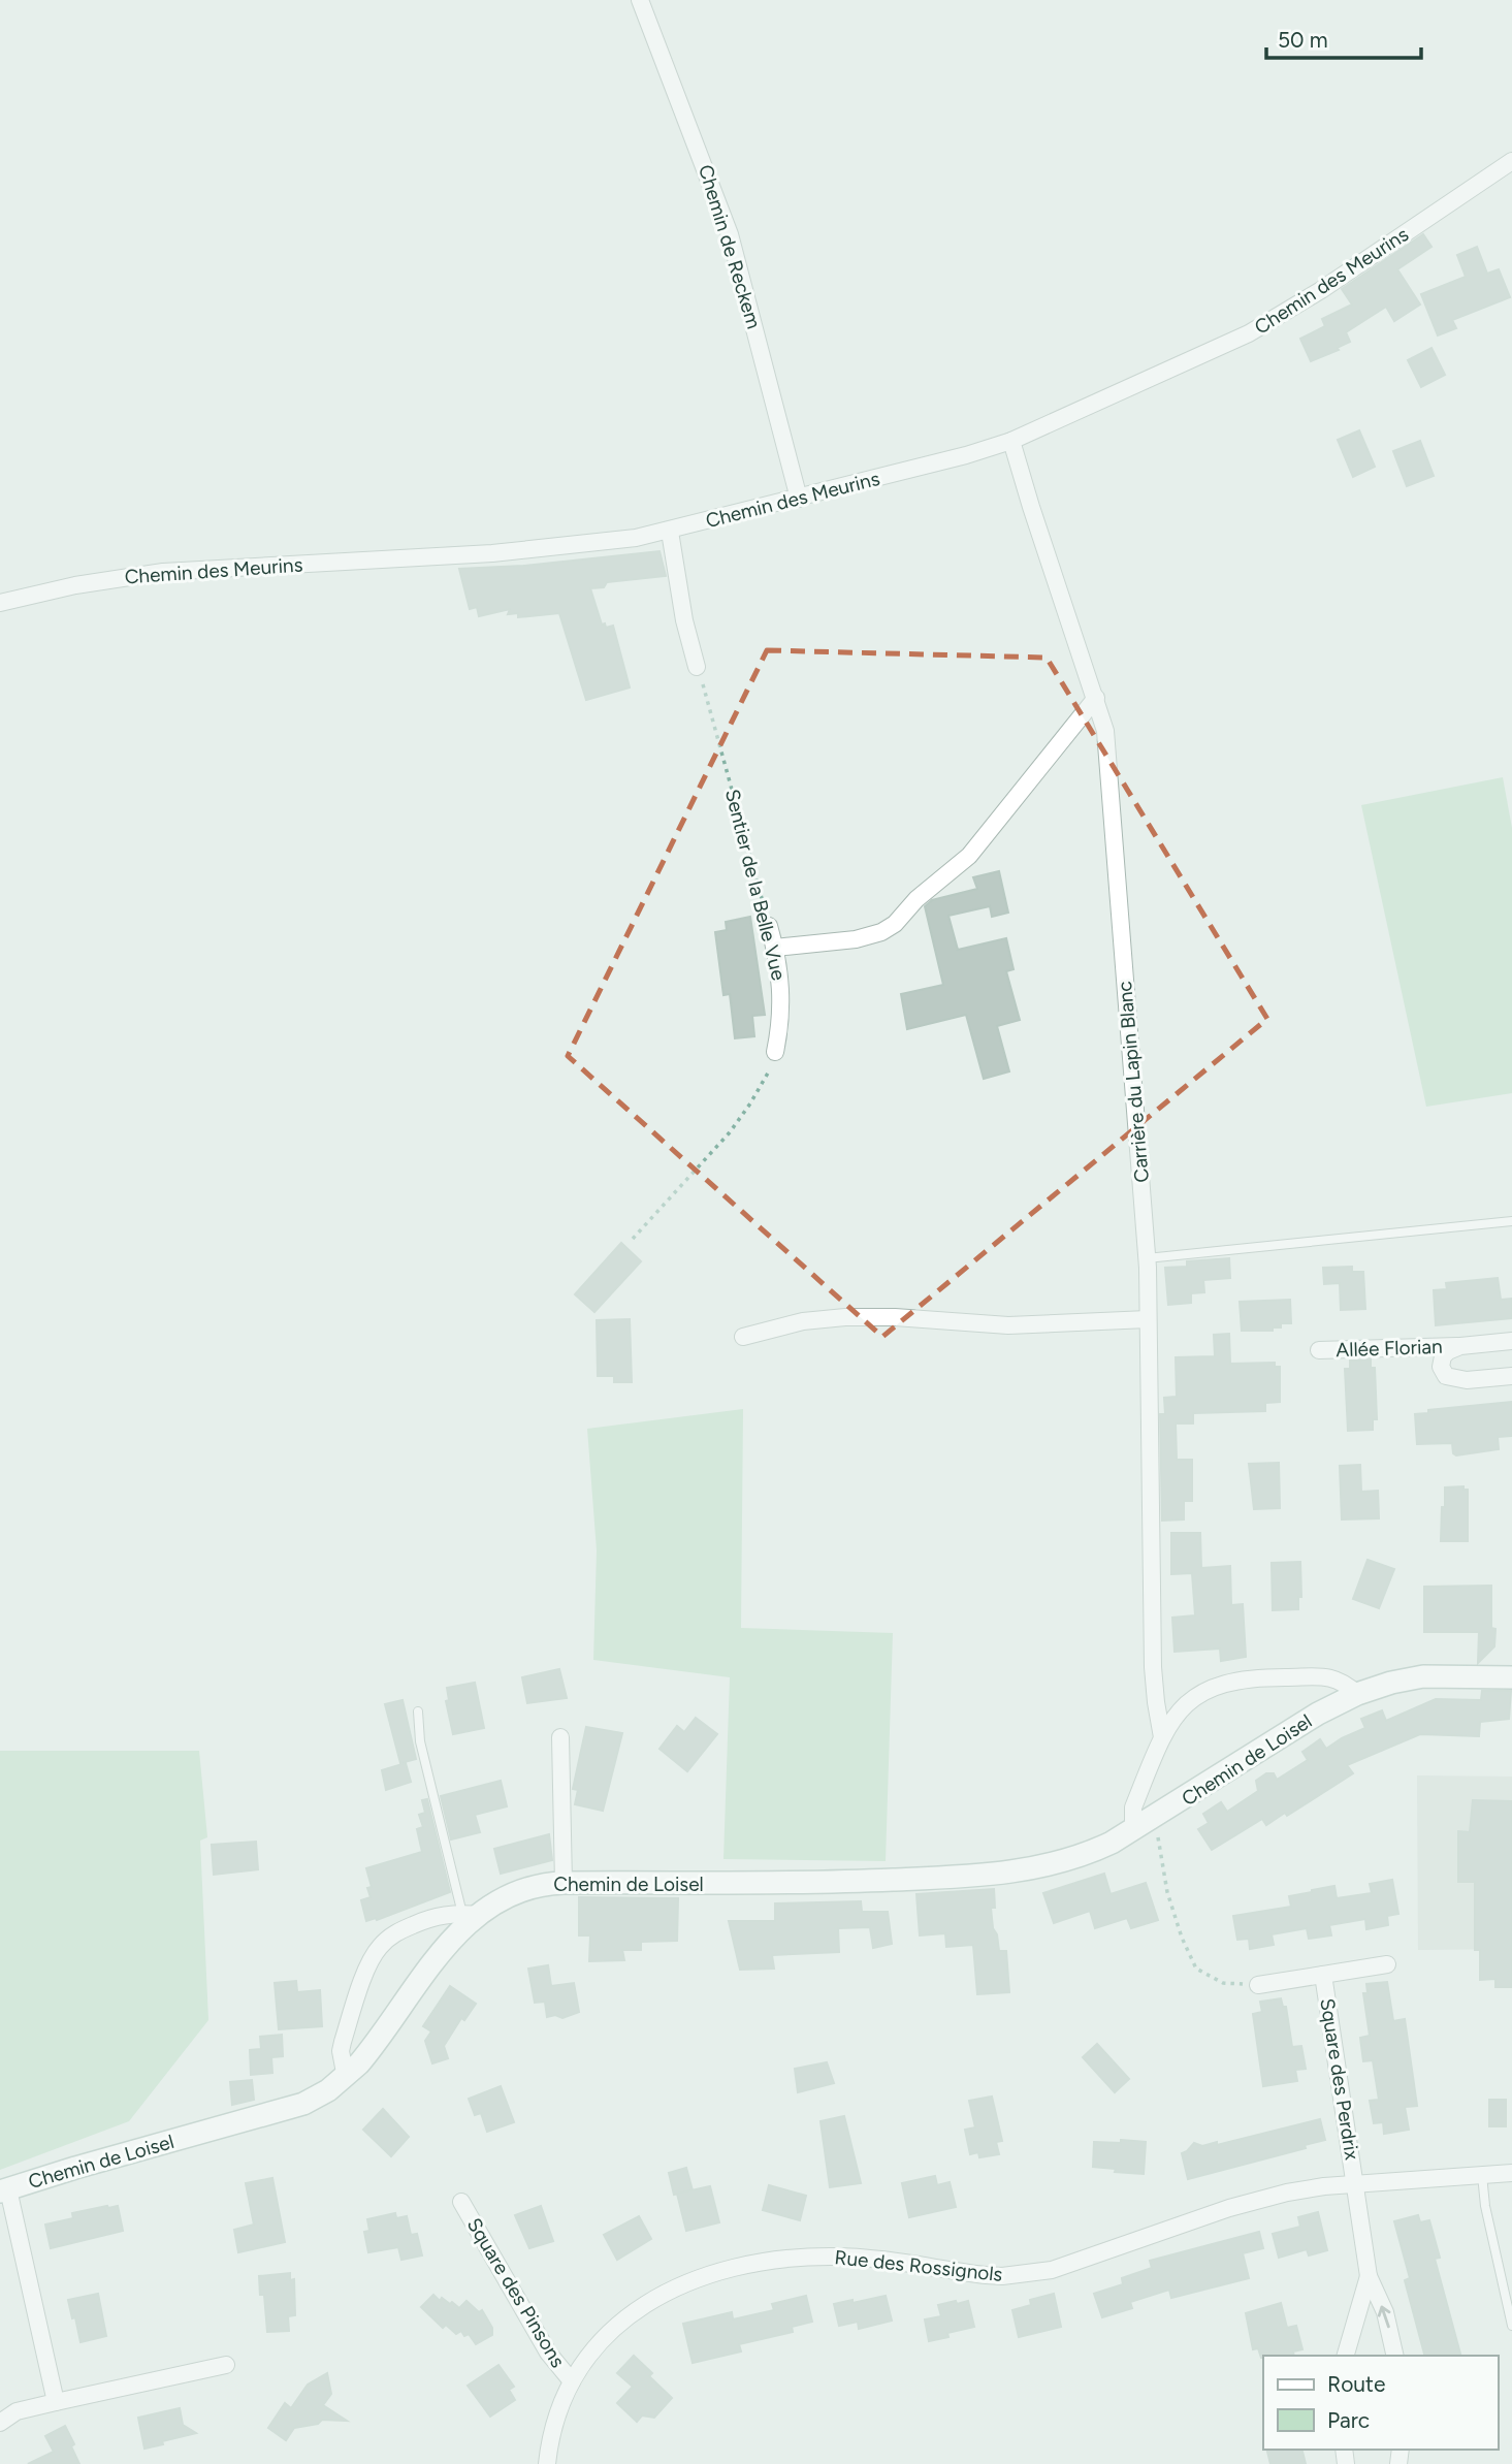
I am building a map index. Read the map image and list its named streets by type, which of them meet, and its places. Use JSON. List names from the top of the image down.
{
  "streets": {
    "street": [
      "Chemin de Reckem",
      "Chemin des Meurins",
      "Sentier de la Belle Vue",
      "Carrière du Lapin Blanc",
      "Allée Florian",
      "Chemin de Loisel",
      "Square des Perdrix",
      "Rue des Rossignols",
      "Square des Pinsons"
    ]
  },
  "crossings": [
    ["Chemin de Reckem", "Chemin des Meurins"],
    ["Chemin des Meurins", "Carrière du Lapin Blanc"],
    ["Square des Perdrix", "Rue des Rossignols"],
    ["Rue des Rossignols", "Square des Pinsons"]
  ],
  "legend": ["Route", "Parc"],
  "scale_bar": "50 m"
}
